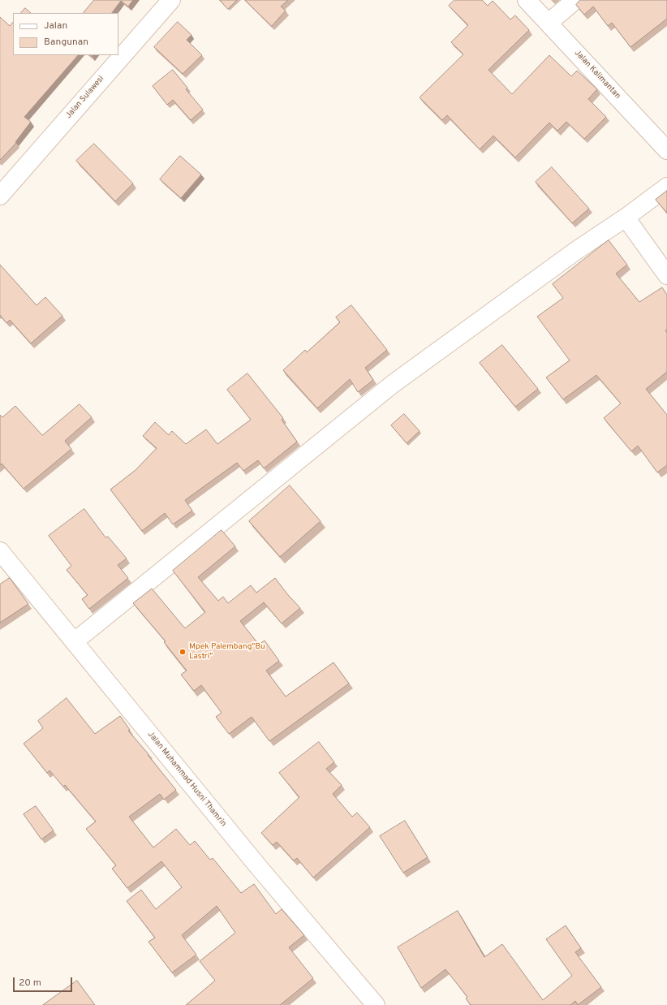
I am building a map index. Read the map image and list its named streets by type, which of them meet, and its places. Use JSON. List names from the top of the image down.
{
  "streets": {
    "street": ["Jalan Kalimantan", "Jalan Sulawesi", "Jalan Muhammad Husni Thamrin"]
  },
  "places": ["Mpek Palembang\"Bu Lastri\""],
  "legend": ["Jalan", "Bangunan"],
  "scale_bar": "20 m"
}
